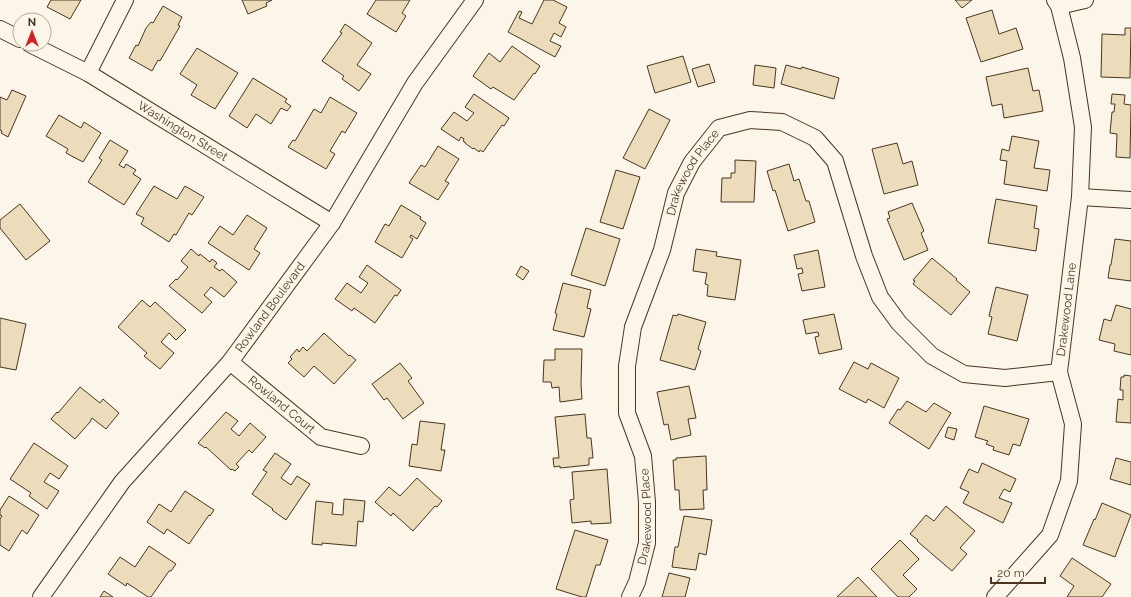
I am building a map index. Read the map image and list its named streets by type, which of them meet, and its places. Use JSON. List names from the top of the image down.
{
  "streets": {
    "street": [
      "Washington Street",
      "Drakewood Place",
      "Rowland Boulevard",
      "Drakewood Lane",
      "Rowland Court"
    ]
  },
  "crossings": [
    ["Washington Street", "Rowland Boulevard"],
    ["Drakewood Place", "Drakewood Lane"],
    ["Rowland Boulevard", "Rowland Court"]
  ],
  "scale_bar": "20 m",
  "north": "top"
}
